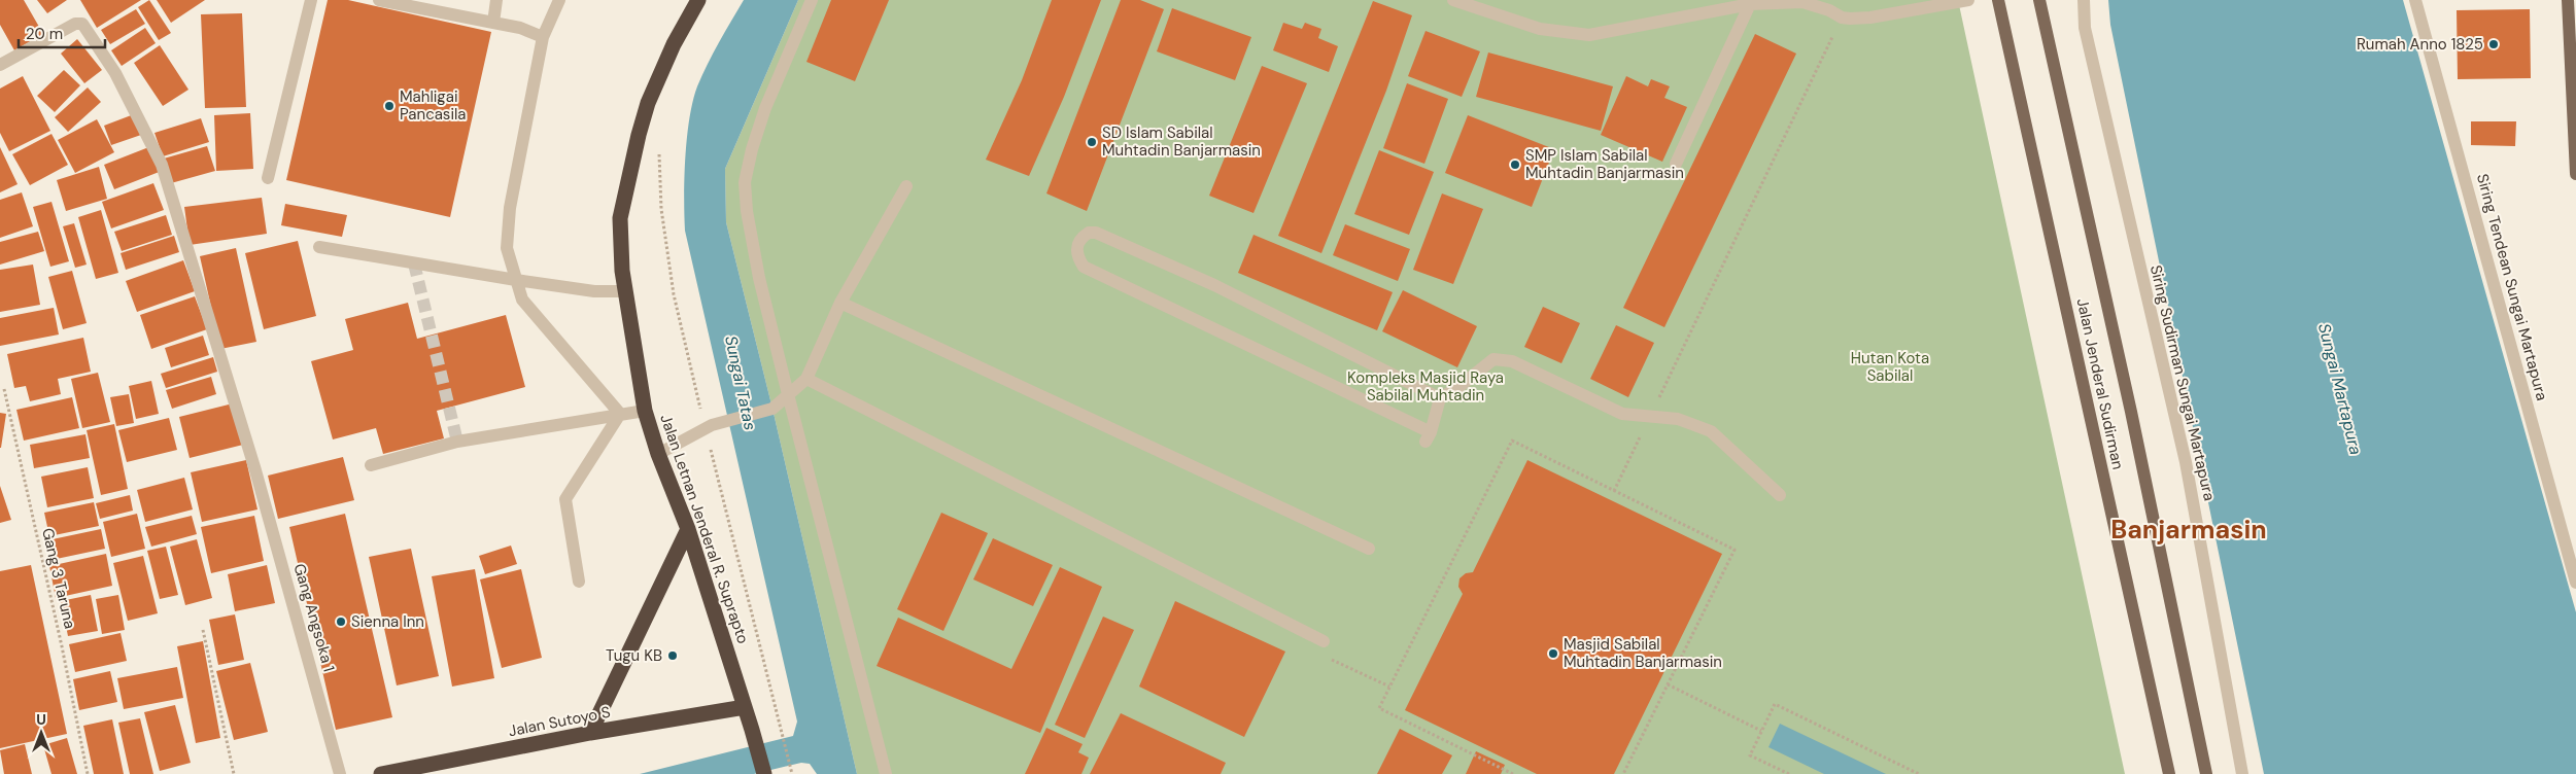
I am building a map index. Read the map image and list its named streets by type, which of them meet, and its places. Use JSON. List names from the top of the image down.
{
  "streets": {
    "highway": ["Jalan Letnan Jenderal R. Suprapto", "Jalan Sutoyo S"],
    "main road": ["Jalan Jenderal Sudirman"],
    "street": ["Siring Tendean Sungai Martapura", "Siring Sudirman Sungai Martapura", "Gang Angsoka 1"],
    "path": ["Gang 3 Taruna"]
  },
  "crossings": [
    ["Jalan Letnan Jenderal R. Suprapto", "Jalan Sutoyo S"]
  ],
  "districts": ["Banjarmasin"],
  "water": ["Sungai Tatas", "Sungai Martapura"],
  "parks": ["Hutan Kota Sabilal", "Kompleks Masjid Raya Sabilal Muhtadin"],
  "places": [
    "Rumah Anno 1825",
    "Mahligai Pancasila",
    "SD Islam Sabilal Muhtadin Banjarmasin",
    "SMP Islam Sabilal Muhtadin Banjarmasin",
    "Sienna Inn",
    "Masjid Sabilal Muhtadin Banjarmasin",
    "Tugu KB"
  ],
  "scale_bar": "20 m",
  "north": "top"
}
